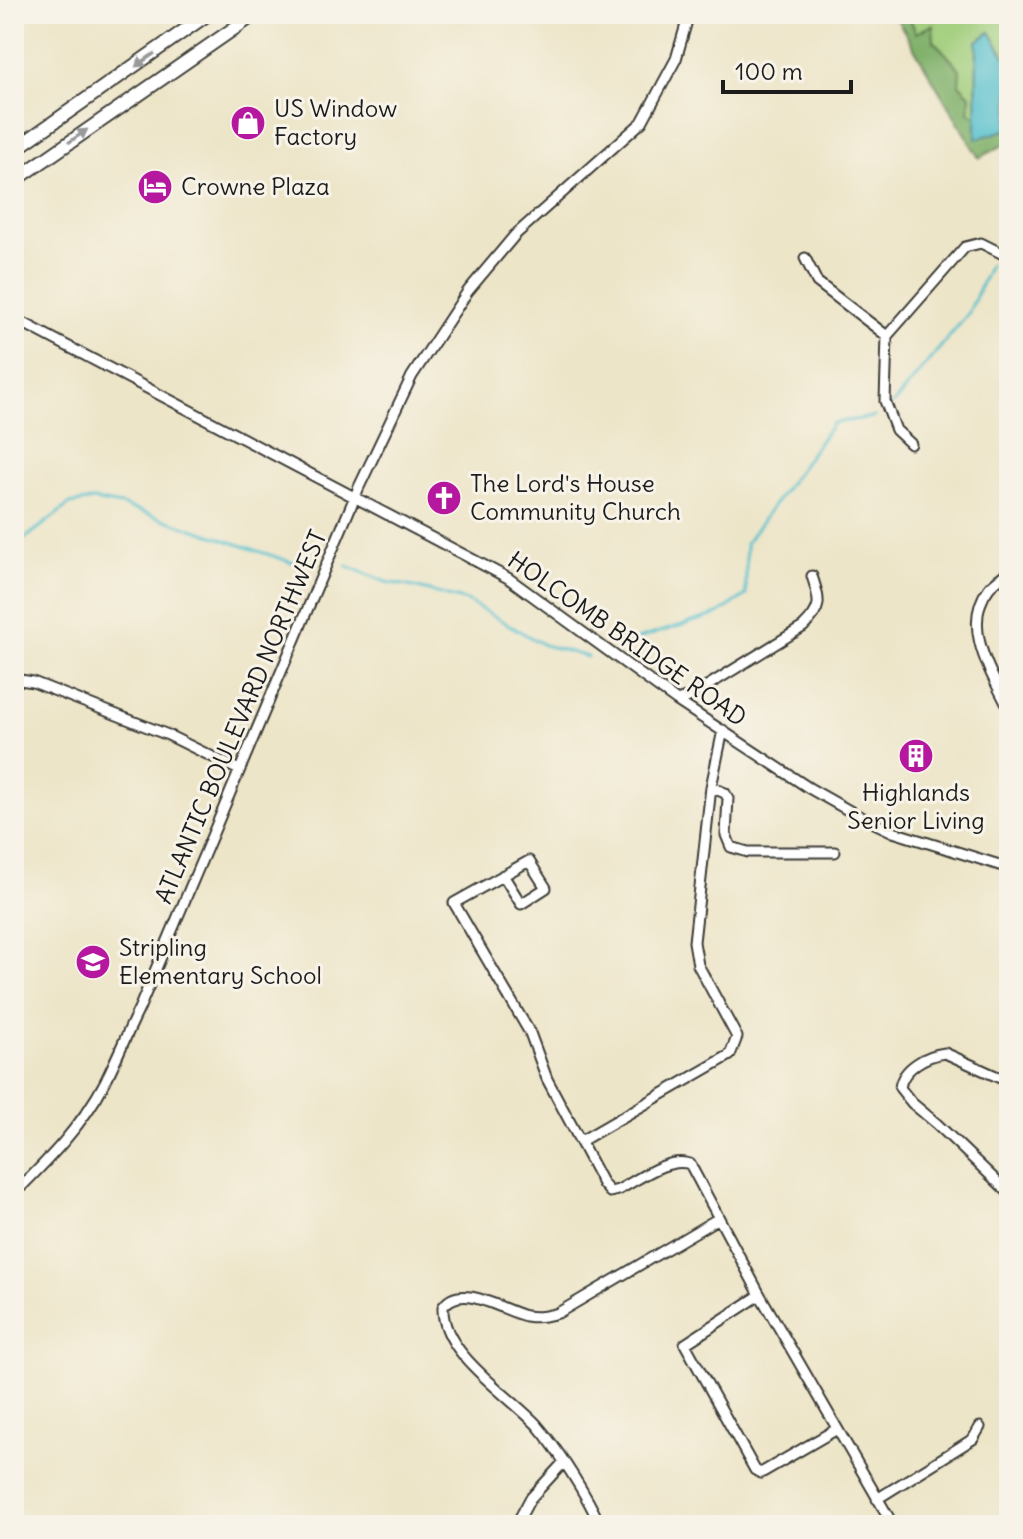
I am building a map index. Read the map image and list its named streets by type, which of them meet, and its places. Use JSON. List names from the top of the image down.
{
  "streets": {
    "street": ["HOLCOMB BRIDGE ROAD", "ATLANTIC BOULEVARD NORTHWEST"]
  },
  "crossings": [
    ["HOLCOMB BRIDGE ROAD", "ATLANTIC BOULEVARD NORTHWEST"]
  ],
  "places": {
    "shop": ["US Window Factory"],
    "hotel": ["Crowne Plaza"],
    "church": ["The Lord's House Community Church"],
    "building": ["Highlands Senior Living"],
    "school or university": ["Stripling Elementary School"]
  },
  "scale_bar": "100 m"
}
